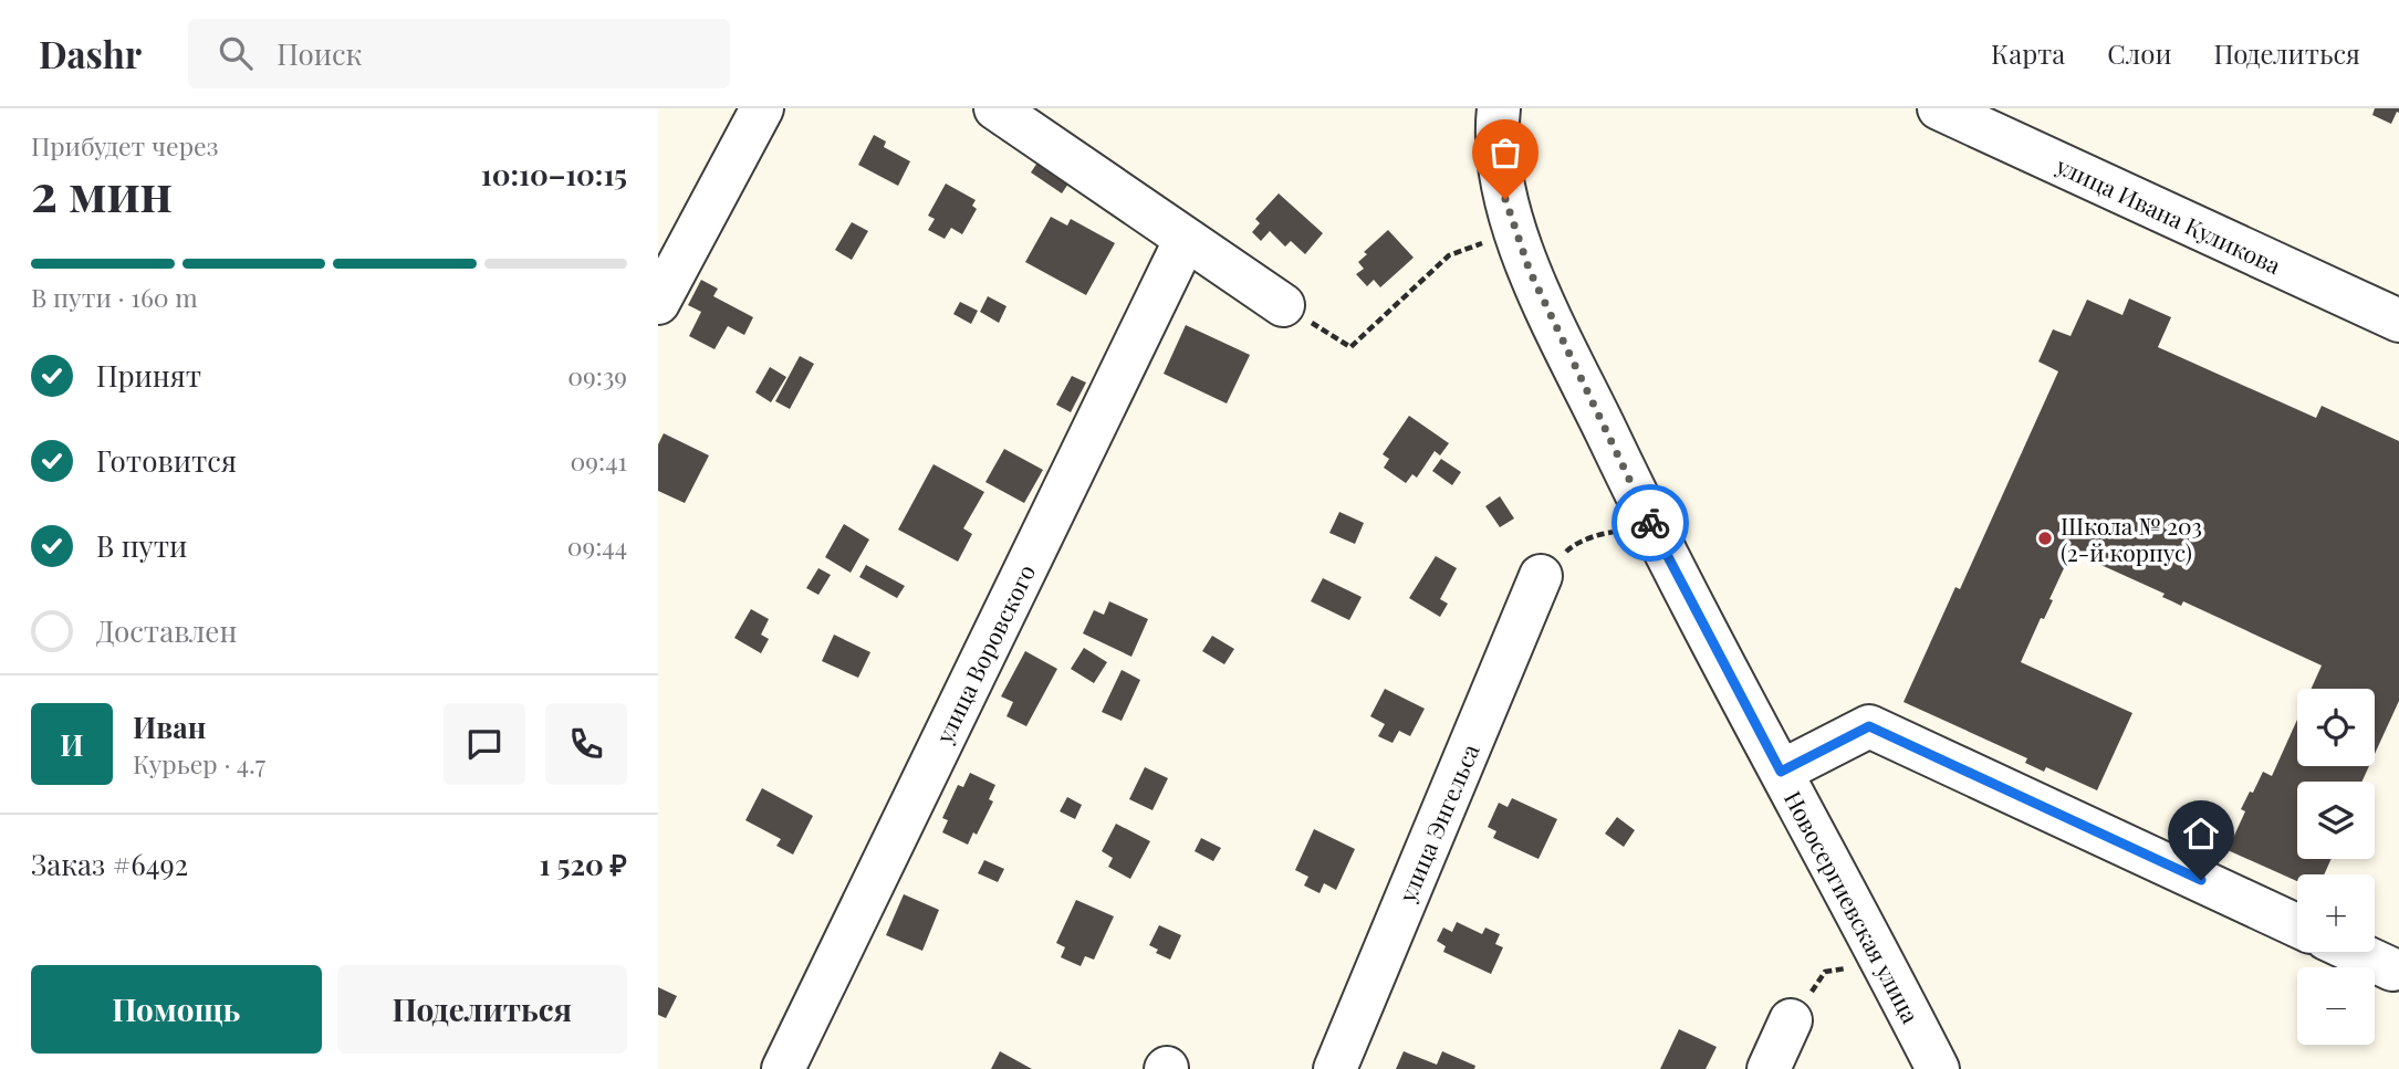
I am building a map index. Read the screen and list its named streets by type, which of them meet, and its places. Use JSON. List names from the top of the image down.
{
  "streets": {
    "street": [
      "улица Ивана Куликова",
      "улица Воровского",
      "улица Энгельса",
      "Новосергиевская улица"
    ]
  },
  "places": ["Школа № 203 (2-й корпус)"],
  "page": {
    "header": "Dashr",
    "search": "Поиск",
    "nav": ["Карта", "Слои", "Поделиться"],
    "heading": ["2 мин", "Прибудет через", "10:10–10:15"],
    "panel": [
      "Иван",
      "Курьер · 4.7",
      "Заказ #6492",
      "1 520 ₽"
    ],
    "bar": "В пути · 160 m",
    "list": [
      ["Принят", "09:39"],
      ["Готовится", "09:41"],
      ["В пути", "09:44"],
      "Доставлен"
    ],
    "map_buttons": ["+", "−"],
    "round": "И",
    "buttons": ["Помощь", "Поделиться"]
  }
}
